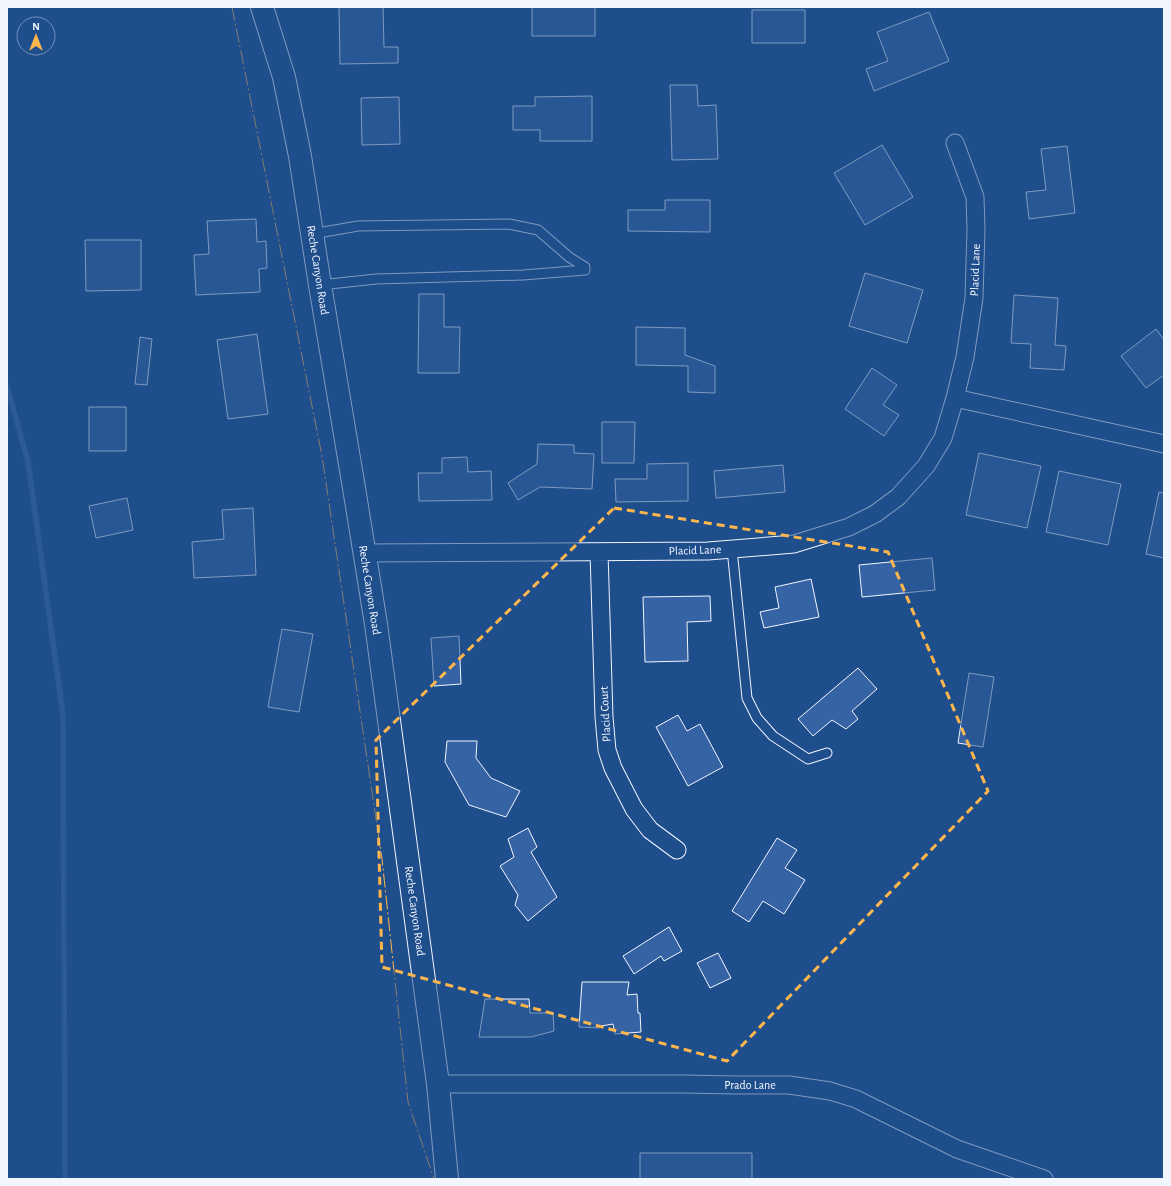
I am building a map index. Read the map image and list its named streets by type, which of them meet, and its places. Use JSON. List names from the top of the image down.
{
  "streets": {
    "main road": ["Reche Canyon Road"],
    "street": ["Placid Lane", "Placid Court", "Prado Lane"]
  },
  "crossings": [
    ["Reche Canyon Road", "Placid Lane"],
    ["Reche Canyon Road", "Prado Lane"],
    ["Placid Lane", "Placid Court"]
  ],
  "north": "top"
}
